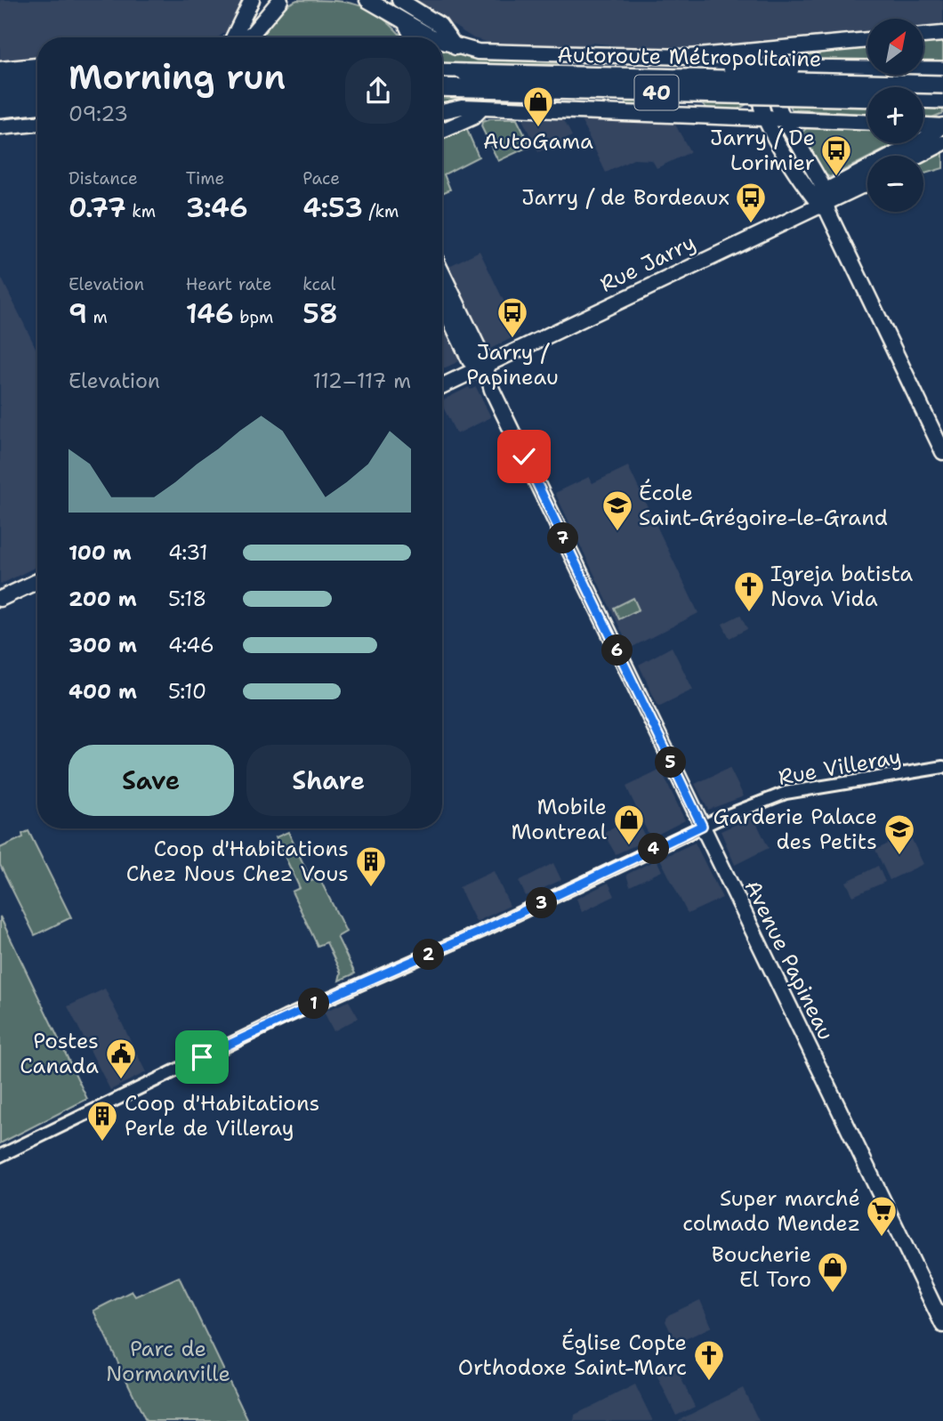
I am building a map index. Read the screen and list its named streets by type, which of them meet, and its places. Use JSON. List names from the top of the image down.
{
  "streets": {
    "highway": ["Autoroute Métropolitaine", "40"],
    "main road": ["Rue Jarry", "Avenue Papineau"],
    "street": ["Rue Villeray"]
  },
  "crossings": [
    ["Rue Jarry", "Avenue Papineau"],
    ["Rue Villeray", "Avenue Papineau"]
  ],
  "parks": ["Parc de Normanville"],
  "places": {
    "shop": ["AutoGama", "Mobile Montreal", "Boucherie El Toro"],
    "bus stop": ["Jarry / De Lorimier", "Jarry / de Bordeaux", "Jarry / Papineau"],
    "school or university": ["École Saint-Grégoire-le-Grand", "Garderie Palace des Petits"],
    "church": ["Igreja batista Nova Vida", "Église Copte Orthodoxe Saint-Marc"],
    "building": ["Coop d'Habitations Chez Nous Chez Vous", "Coop d'Habitations Perle de Villeray"],
    "public building": ["Postes Canada"],
    "supermarket": ["Super marché colmado Mendez"]
  },
  "north": "top right",
  "page": {
    "map_buttons": ["+", "−"],
    "heading": ["Morning run", "09:23"],
    "stats": [
      ["Distance", "0.77 km"],
      ["Time", "3:46"],
      ["Pace", "4:53 /km"],
      ["Elevation", "9 m"],
      ["Heart rate", "146 bpm"],
      ["kcal", "58"]
    ],
    "chart": ["Elevation", "112–117 m"],
    "pins": [
      "7",
      "6",
      "5",
      "4",
      "3",
      "2",
      "1"
    ],
    "list": [
      {
        "name": "100 m",
        "note": "4:31"
      },
      {
        "name": "200 m",
        "note": "5:18"
      },
      {
        "name": "300 m",
        "note": "4:46"
      },
      {
        "name": "400 m",
        "note": "5:10"
      }
    ],
    "buttons": ["Save", "Share"]
  }
}
